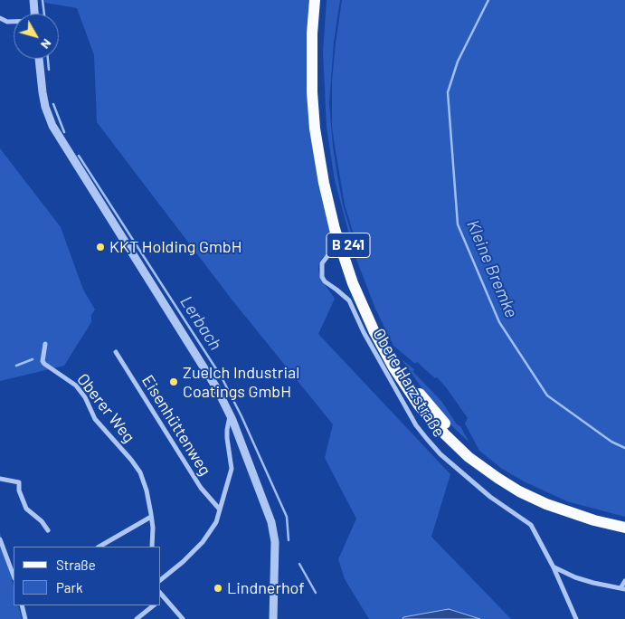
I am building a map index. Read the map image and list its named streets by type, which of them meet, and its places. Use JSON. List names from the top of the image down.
{
  "streets": {
    "main road": ["B 241"],
    "street": ["Obere Harzstraße", "Oberer Weg", "Eisenhüttenweg"]
  },
  "crossings": [
    ["B 241", "Obere Harzstraße"]
  ],
  "water": ["Kleine Bremke", "Lerbach"],
  "places": ["KKT Holding GmbH", "Zuelch Industrial Coatings GmbH", "Lindnerhof"],
  "legend": ["Straße", "Park"],
  "north": "bottom right"
}
